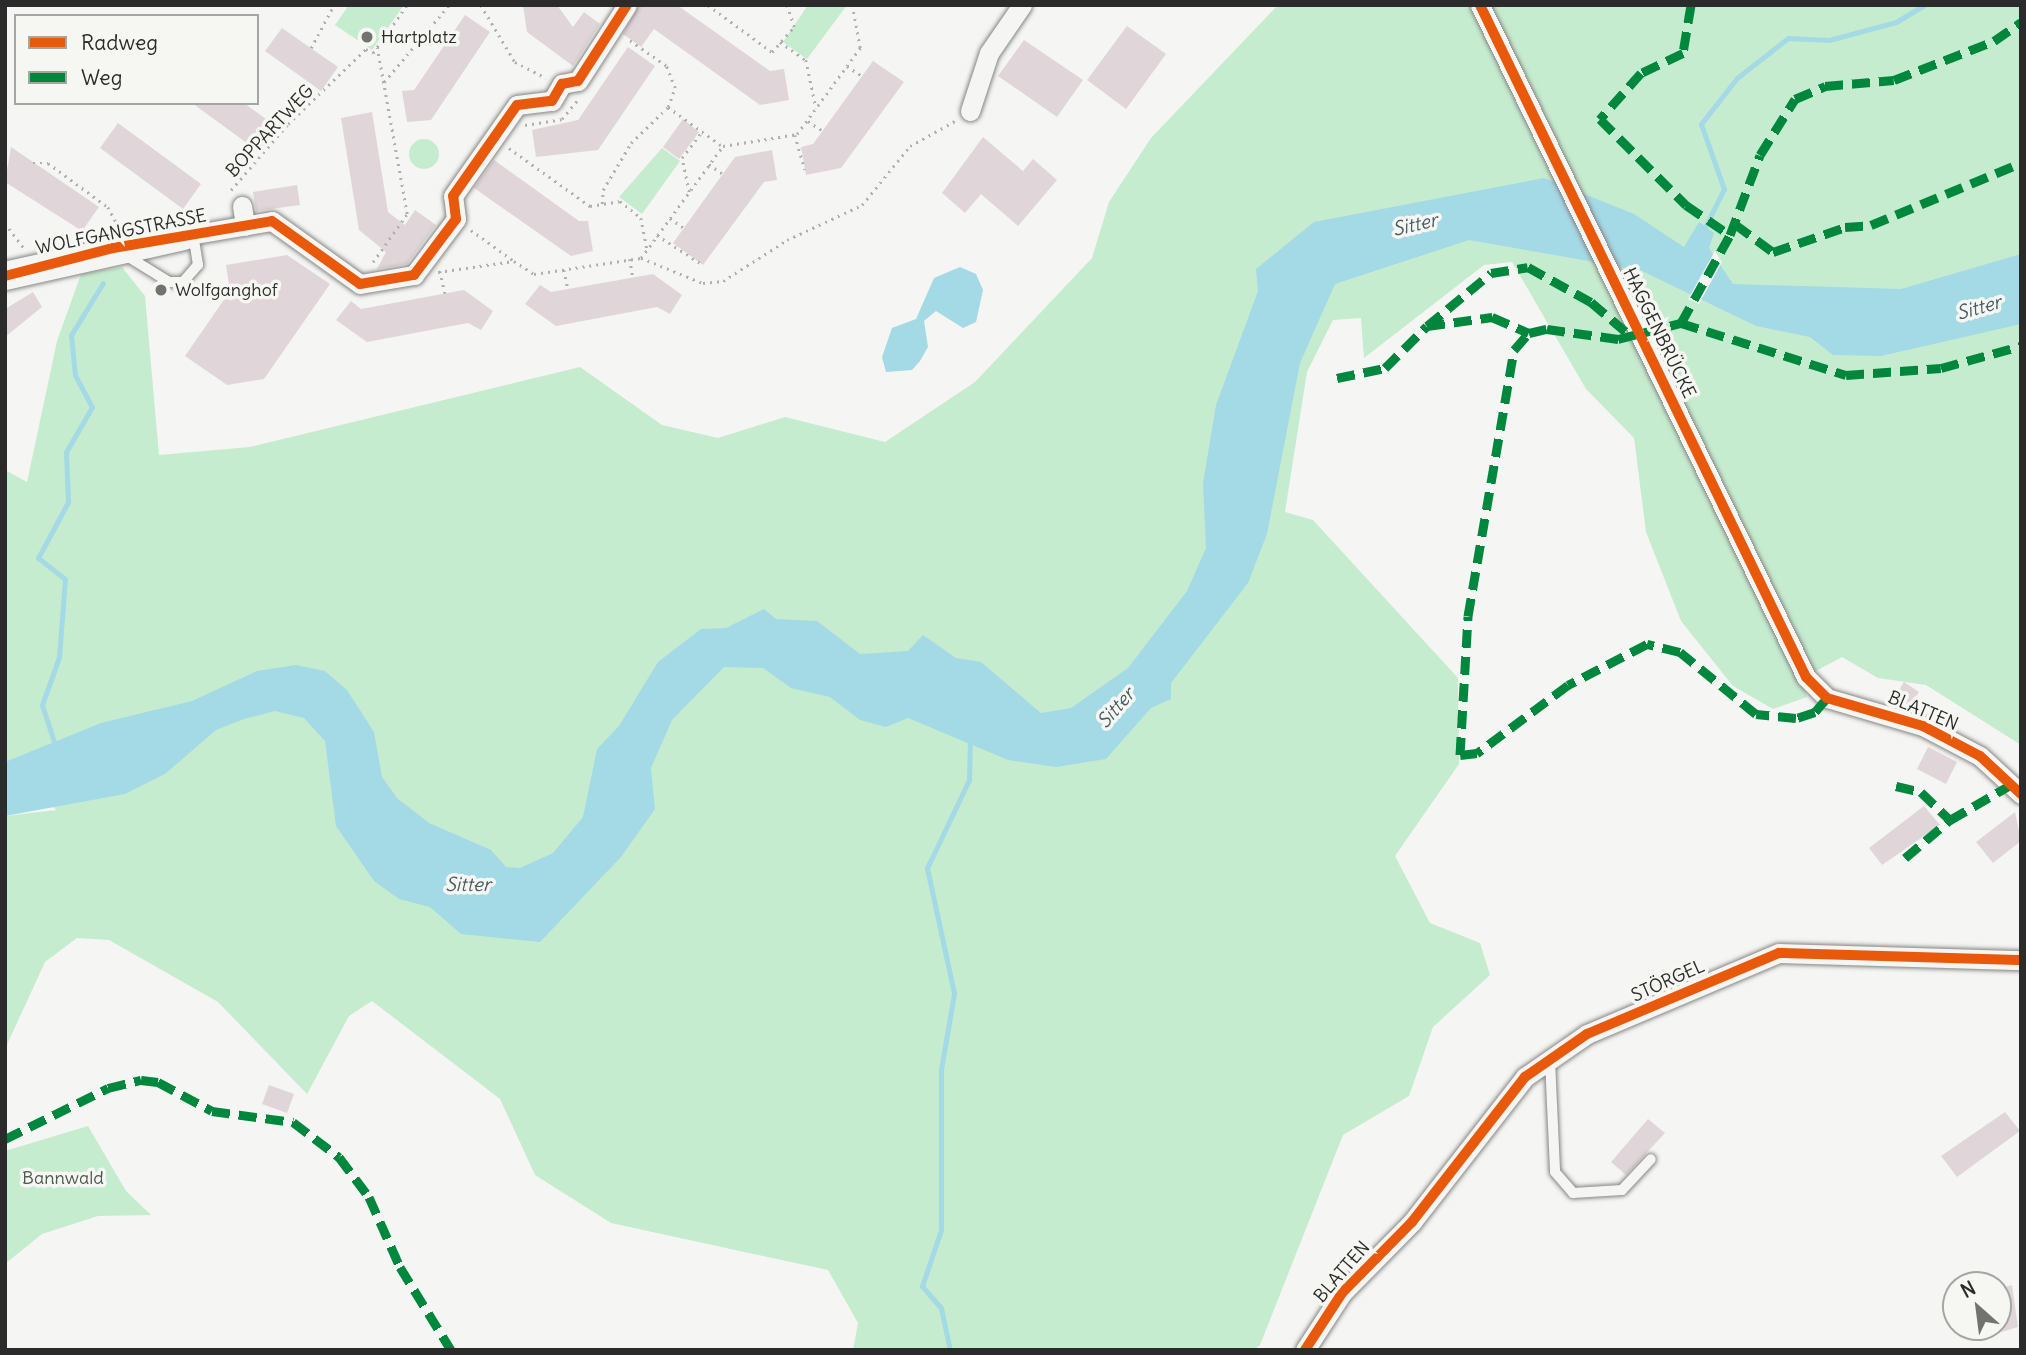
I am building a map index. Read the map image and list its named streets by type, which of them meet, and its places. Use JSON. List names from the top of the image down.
{
  "streets": {
    "street": [
      "WOLFGANGSTRASSE",
      "HAGGENBRÜCKE",
      "BLATTEN",
      "STÖRGEL"
    ],
    "path": ["BOPPARTWEG"]
  },
  "crossings": [
    ["BOPPARTWEG", "WOLFGANGSTRASSE"],
    ["HAGGENBRÜCKE", "BLATTEN"],
    ["BLATTEN", "STÖRGEL"]
  ],
  "water": ["Sitter"],
  "parks": ["Bannwald"],
  "places": ["Hartplatz", "Wolfganghof"],
  "legend": ["Radweg", "Weg"],
  "north": "top left"
}
